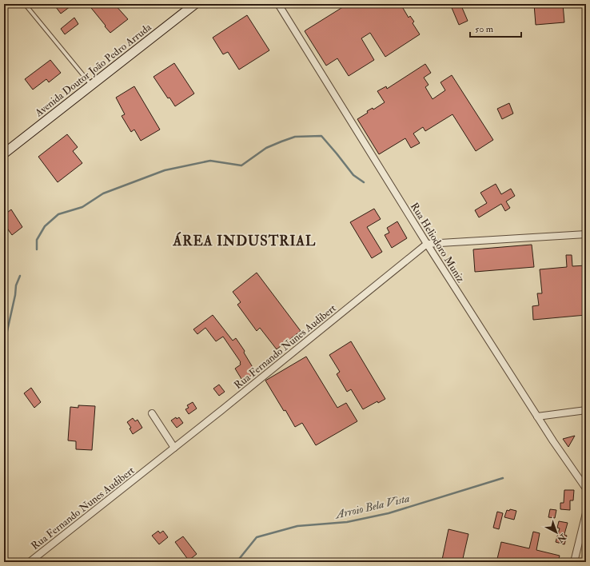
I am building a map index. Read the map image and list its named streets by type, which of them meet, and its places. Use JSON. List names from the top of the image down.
{
  "streets": {
    "main road": ["Avenida Doutor João Pedro Arruda"],
    "street": ["Rua Heliodoro Muniz", "Rua Fernando Nunes Audibert"]
  },
  "crossings": [
    ["Rua Heliodoro Muniz", "Rua Fernando Nunes Audibert"]
  ],
  "districts": ["ÁREA INDUSTRIAL"],
  "water": ["Arroio Bela Vista"],
  "scale_bar": "50 m",
  "north": "bottom right"
}
